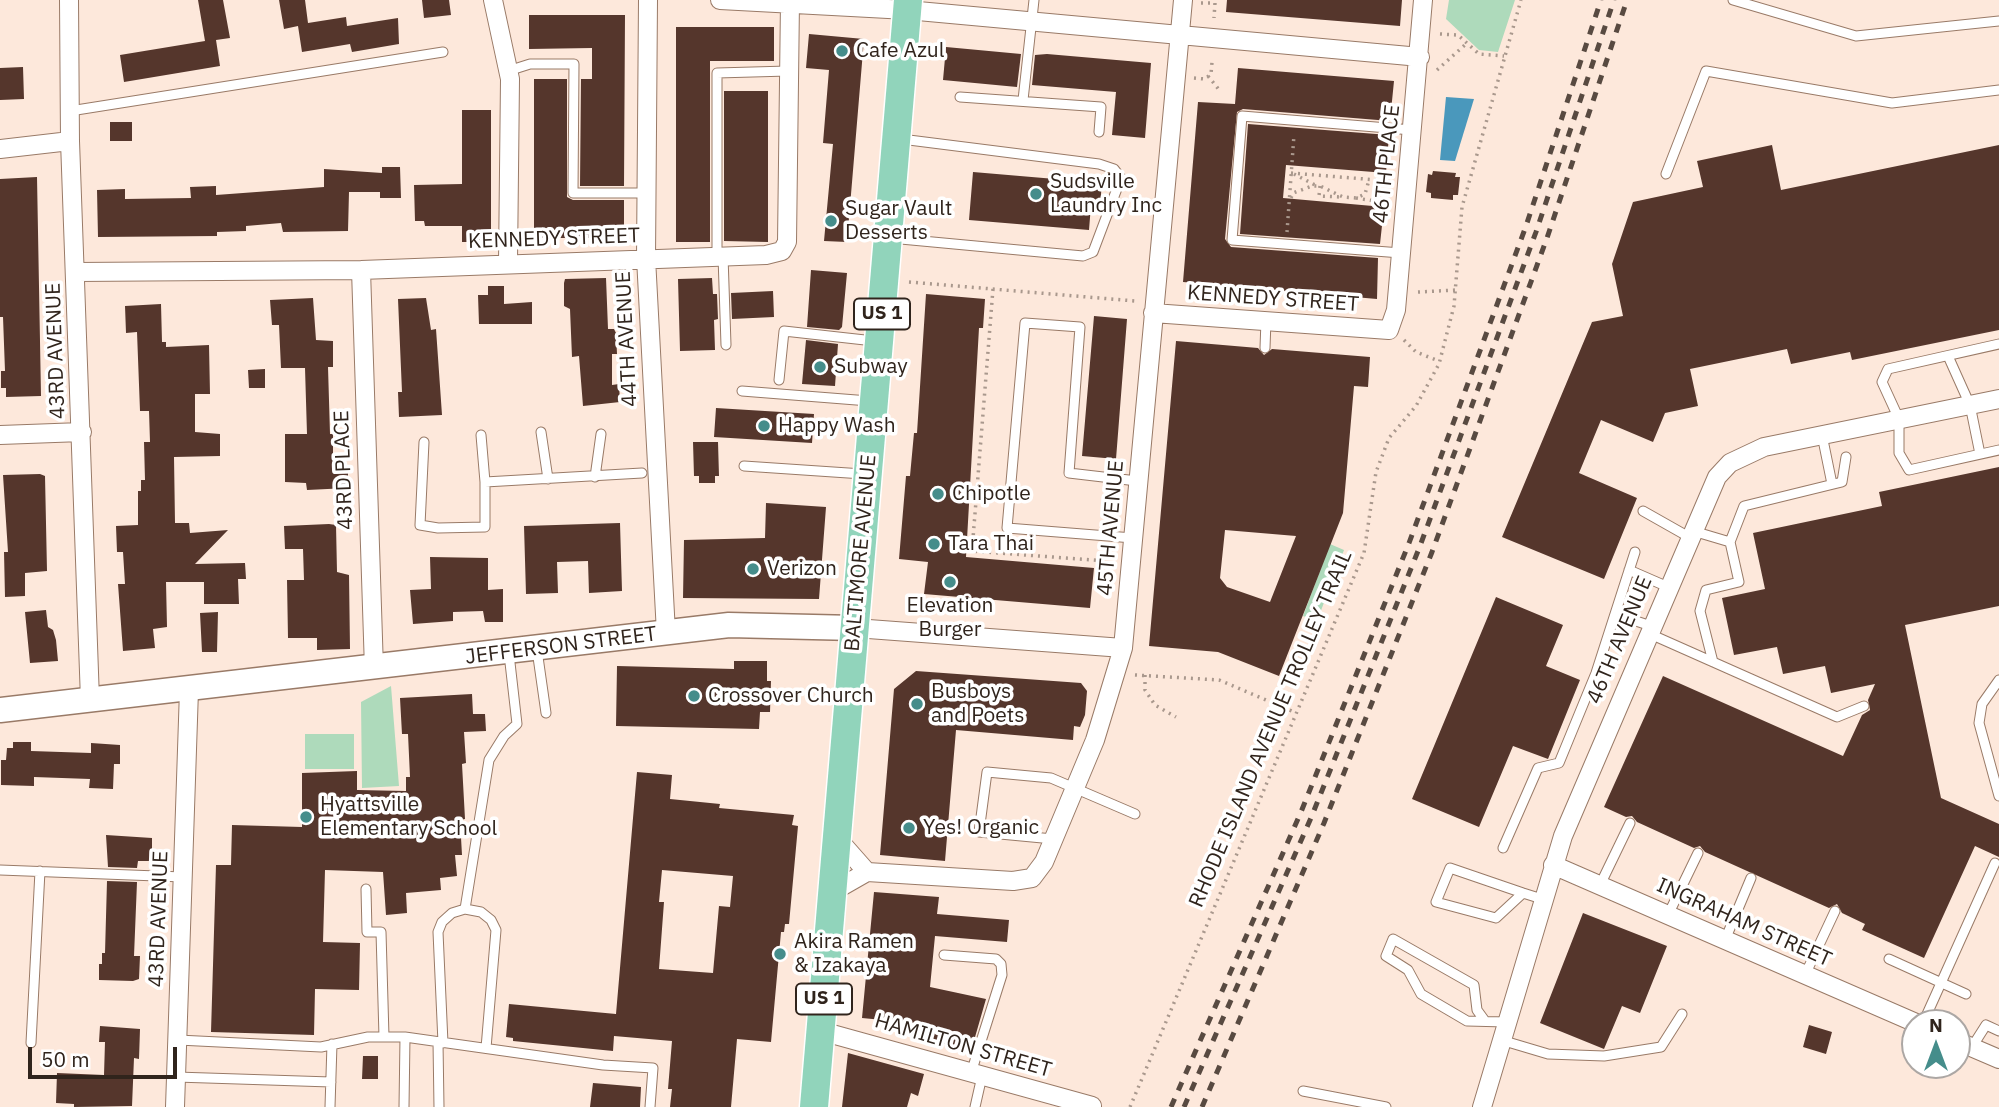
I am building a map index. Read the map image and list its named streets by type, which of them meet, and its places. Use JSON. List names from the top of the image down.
{
  "streets": {
    "main road": ["US 1", "BALTIMORE AVENUE"],
    "street": [
      "46TH PLACE",
      "KENNEDY STREET",
      "44TH AVENUE",
      "43RD AVENUE",
      "43RD PLACE",
      "45TH AVENUE",
      "46TH AVENUE",
      "JEFFERSON STREET",
      "INGRAHAM STREET",
      "HAMILTON STREET"
    ],
    "path": ["RHODE ISLAND AVENUE TROLLEY TRAIL"]
  },
  "crossings": [
    ["46TH PLACE", "KENNEDY STREET"],
    ["KENNEDY STREET", "44TH AVENUE"],
    ["KENNEDY STREET", "43RD AVENUE"],
    ["KENNEDY STREET", "43RD PLACE"],
    ["KENNEDY STREET", "45TH AVENUE"],
    ["44TH AVENUE", "JEFFERSON STREET"],
    ["43RD AVENUE", "JEFFERSON STREET"],
    ["43RD PLACE", "JEFFERSON STREET"],
    ["45TH AVENUE", "JEFFERSON STREET"],
    ["BALTIMORE AVENUE", "JEFFERSON STREET"],
    ["BALTIMORE AVENUE", "HAMILTON STREET"],
    ["46TH AVENUE", "INGRAHAM STREET"]
  ],
  "places": [
    "Cafe Azul",
    "Sudsville Laundry Inc",
    "Sugar Vault Desserts",
    "Subway",
    "Happy Wash",
    "Chipotle",
    "Tara Thai",
    "Verizon",
    "Elevation Burger",
    "Crossover Church",
    "Busboys and Poets",
    "Hyattsville Elementary School",
    "Yes! Organic",
    "Akira Ramen & Izakaya"
  ],
  "scale_bar": "50 m",
  "north": "top"
}
